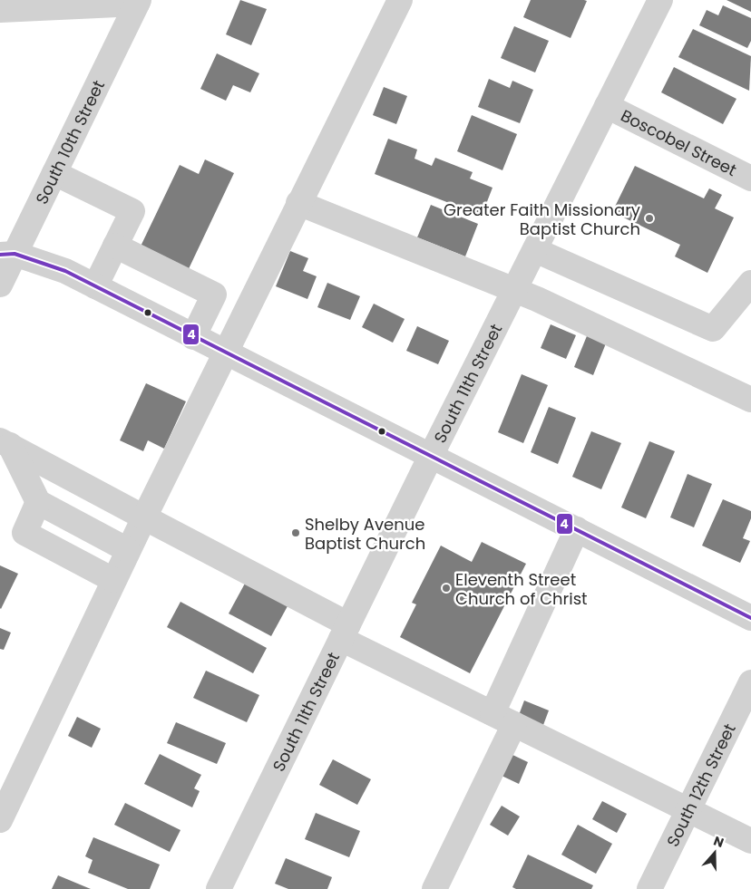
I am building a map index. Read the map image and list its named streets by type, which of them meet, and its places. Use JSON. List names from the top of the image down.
{
  "streets": {
    "street": [
      "South 10th Street",
      "Boscobel Street",
      "South 11th Street",
      "South 12th Street"
    ]
  },
  "crossings": [
    ["Boscobel Street", "South 11th Street"]
  ],
  "places": ["Greater Faith Missionary Baptist Church", "Shelby Avenue Baptist Church", "Eleventh Street Church of Christ"],
  "lines": ["transit line 4"],
  "north": "top"
}
